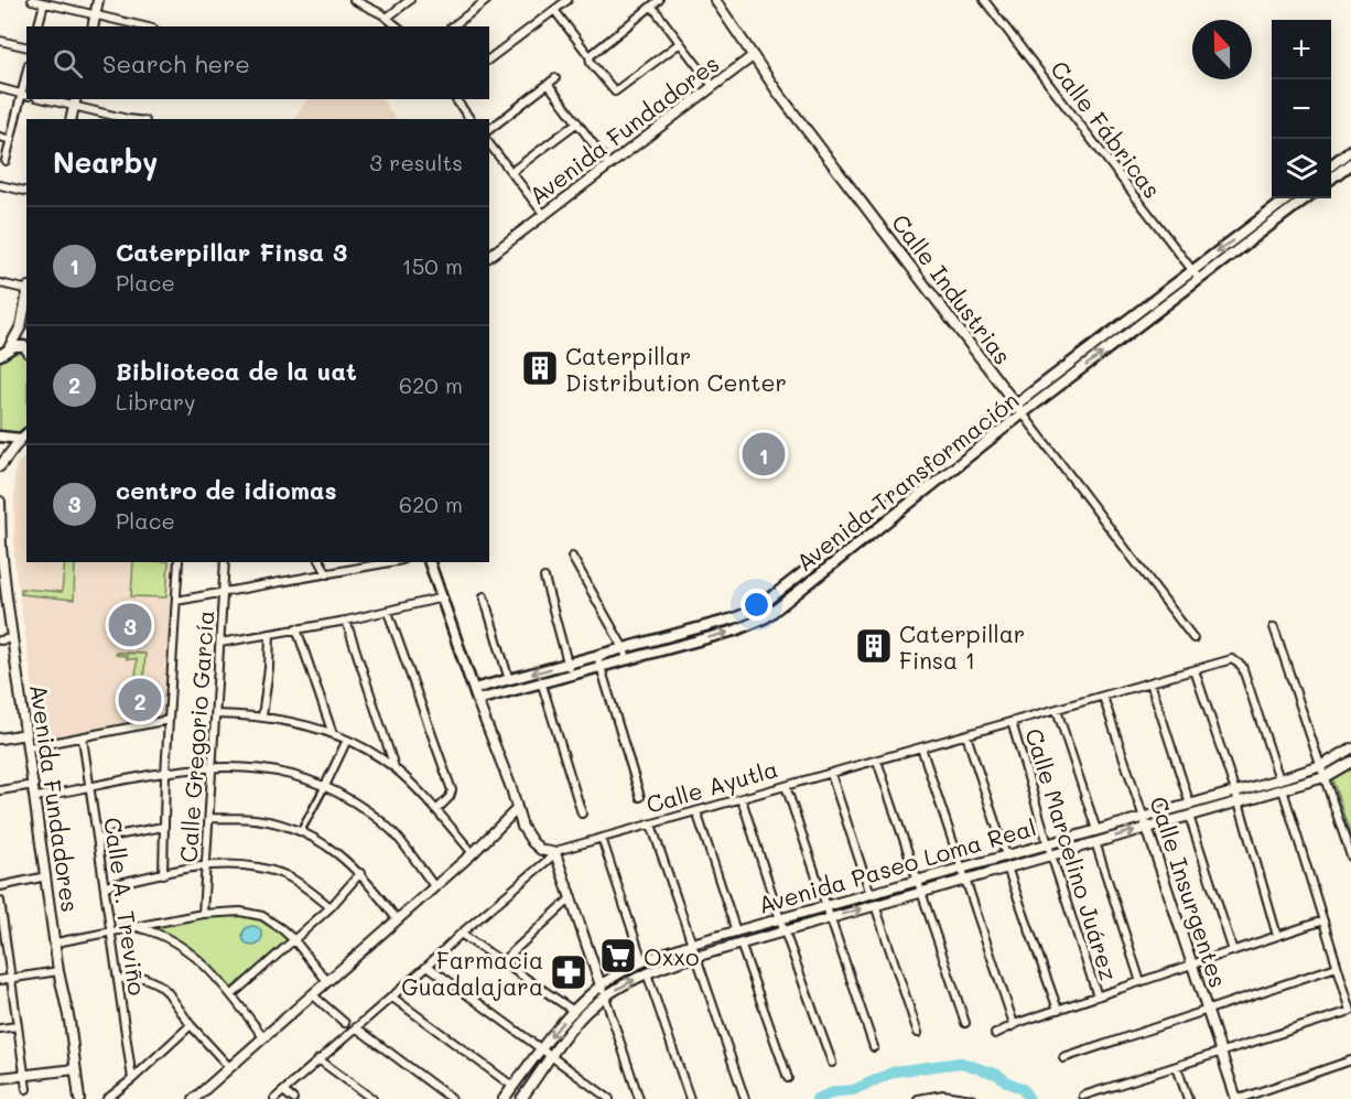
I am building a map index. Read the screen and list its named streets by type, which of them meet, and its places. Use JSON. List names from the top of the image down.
{
  "streets": {
    "main road": ["Avenida Transformación"],
    "street": [
      "Avenida Fundadores",
      "Calle Fábricas",
      "Calle Industrias",
      "Calle Gregorio García",
      "Calle Ayutla",
      "Calle Marcelino Juárez",
      "Avenida Paseo Loma Real",
      "Calle Insurgentes",
      "Calle A. Treviño"
    ]
  },
  "crossings": [
    ["Avenida Fundadores", "Calle Industrias"],
    ["Calle Fábricas", "Avenida Transformación"],
    ["Calle Industrias", "Avenida Transformación"],
    ["Calle Ayutla", "Calle Marcelino Juárez"],
    ["Calle Ayutla", "Avenida Paseo Loma Real"],
    ["Calle Ayutla", "Calle Insurgentes"],
    ["Calle Marcelino Juárez", "Avenida Paseo Loma Real"],
    ["Avenida Paseo Loma Real", "Calle Insurgentes"]
  ],
  "places": {
    "building": ["Caterpillar Distribution Center", "Caterpillar Finsa 1"],
    "supermarket": ["Oxxo"],
    "pharmacy": ["Farmacia Guadalajara"]
  },
  "north": "top",
  "page": {
    "map_buttons": ["+", "−"],
    "search": "Search here",
    "heading": ["Nearby", "3 results"],
    "list": [
      {
        "mark": "1",
        "name": "Caterpillar Finsa 3",
        "note": "Place",
        "value": "150 m"
      },
      {
        "mark": "2",
        "name": "Biblioteca de la uat",
        "note": "Library",
        "value": "620 m"
      },
      {
        "mark": "3",
        "name": "centro de idiomas",
        "note": "Place",
        "value": "620 m"
      }
    ],
    "pins": ["1", "3", "2"]
  }
}
